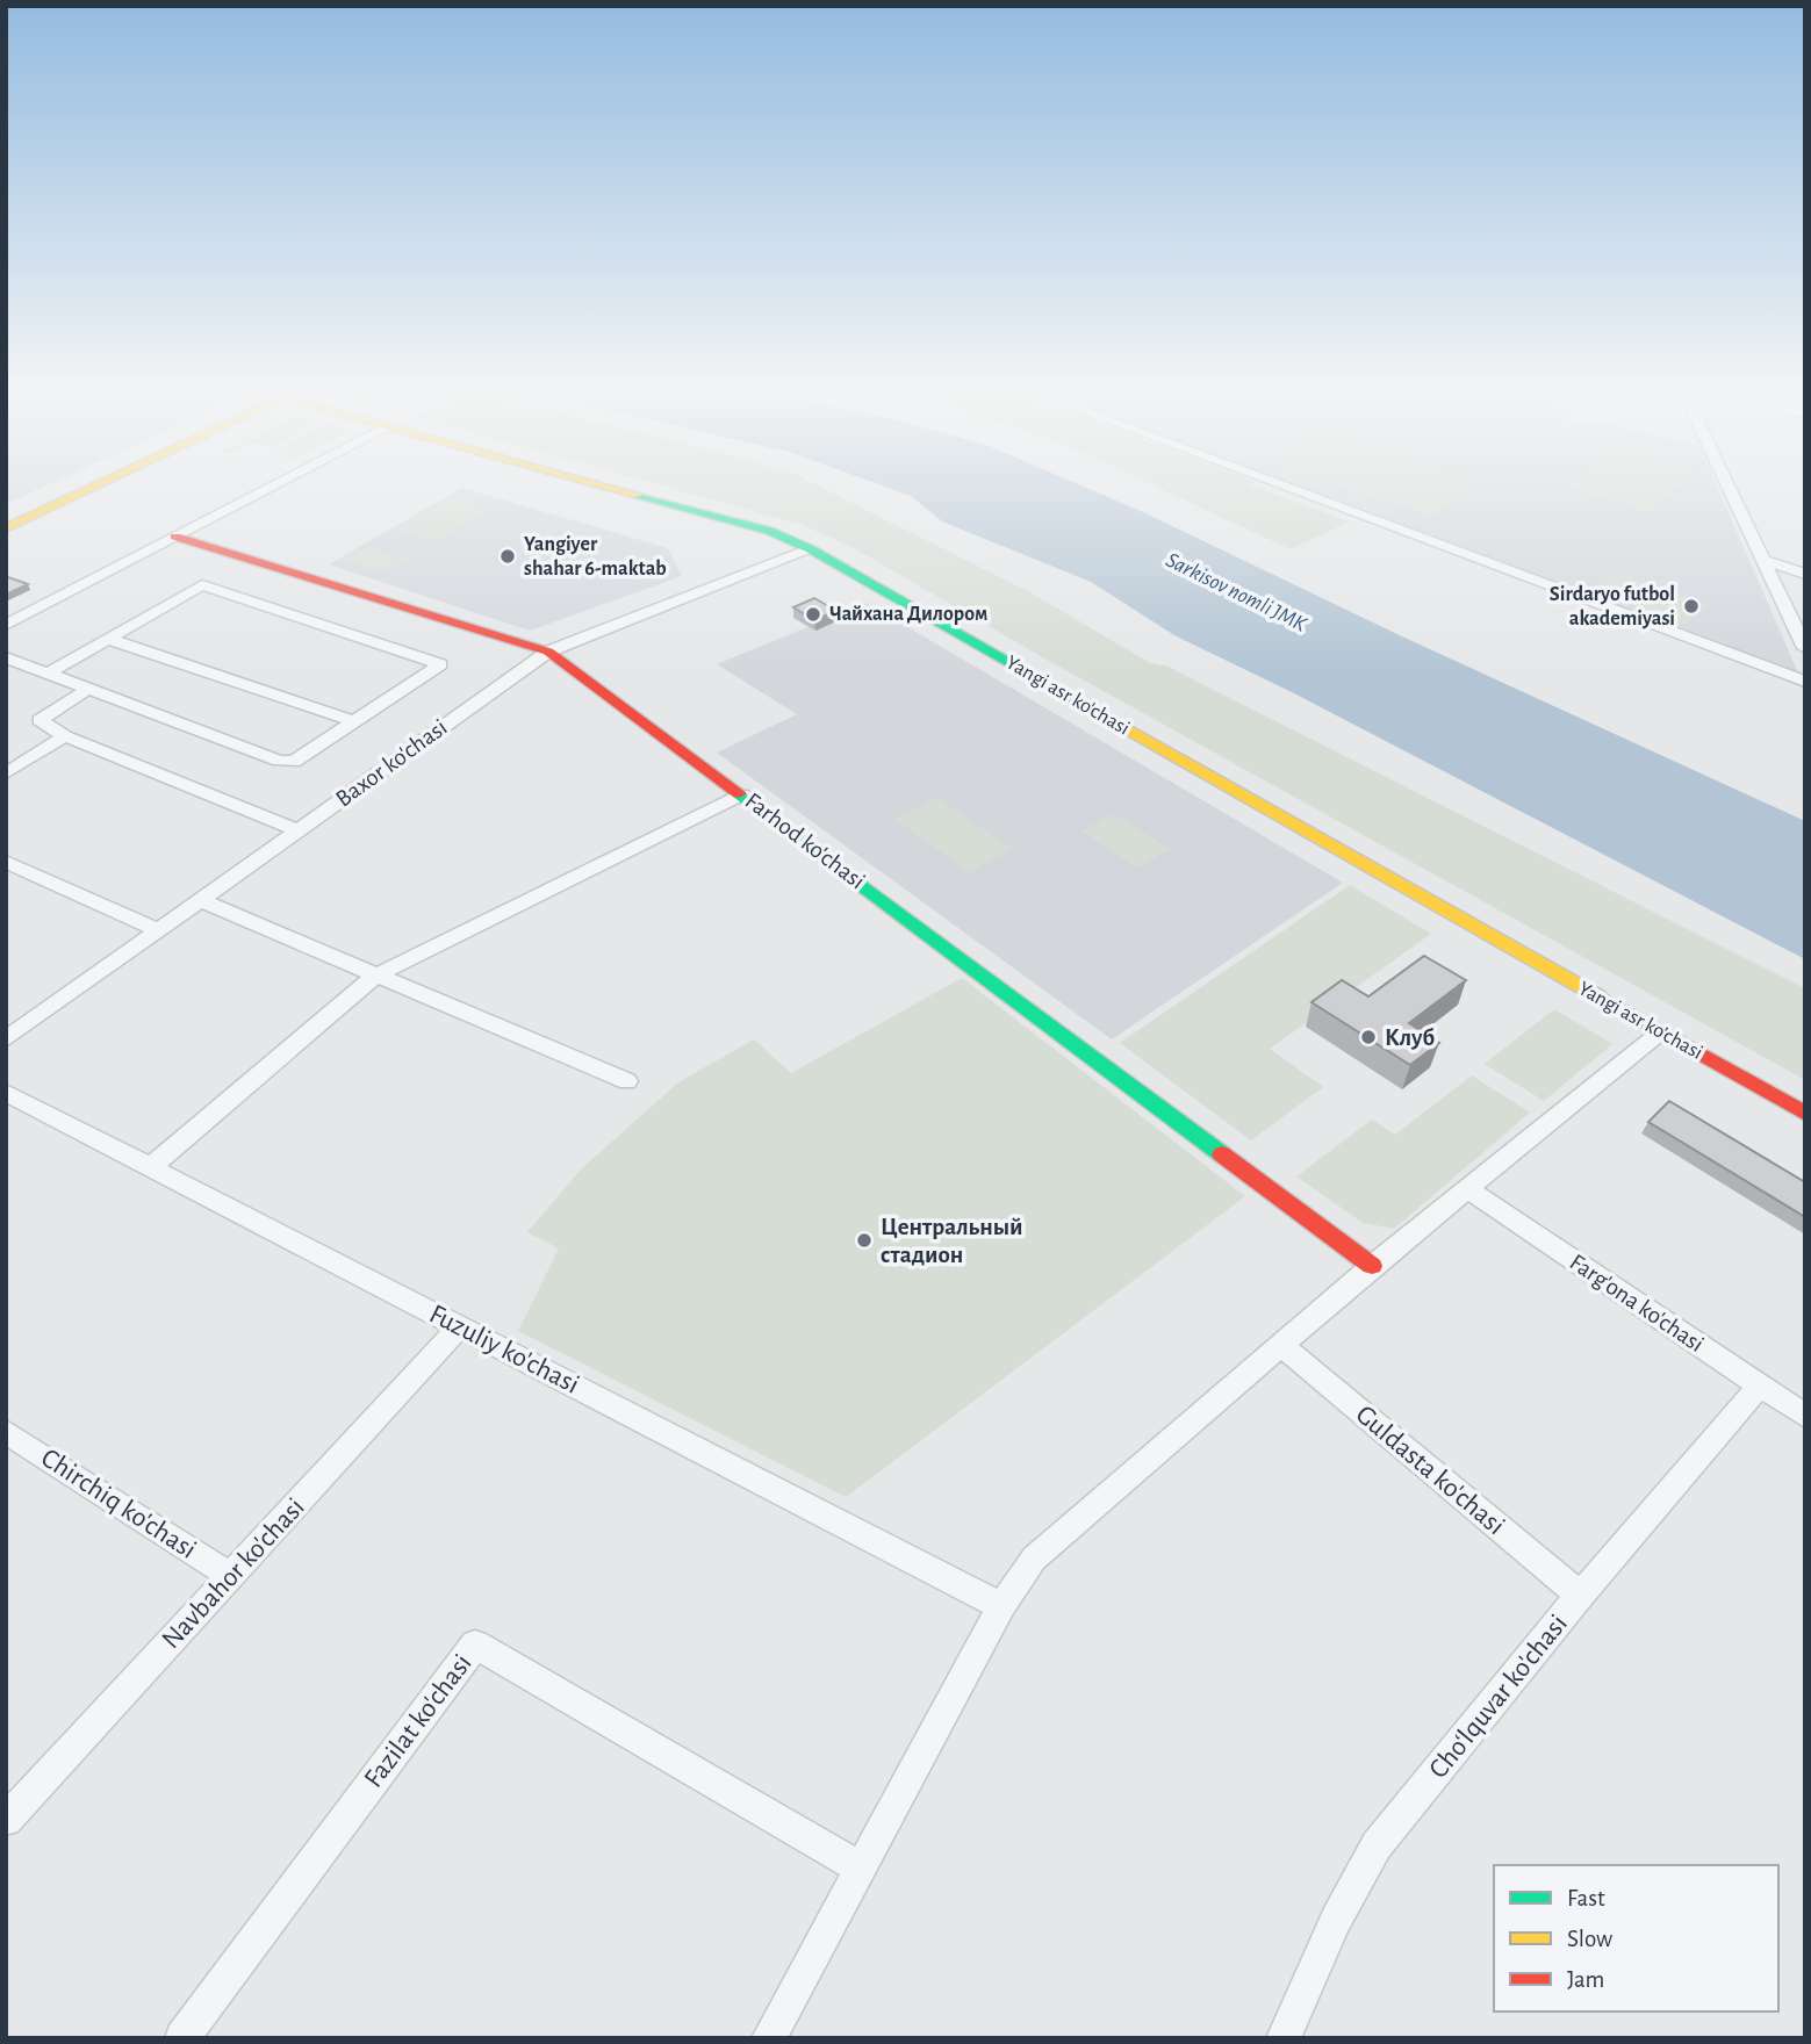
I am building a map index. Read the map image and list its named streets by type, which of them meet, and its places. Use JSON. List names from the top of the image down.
{
  "streets": {
    "main road": ["Yangi asr ko'chasi", "Farhod ko'chasi"],
    "street": [
      "Baxor ko'chasi",
      "Farg'ona ko'chasi",
      "Fuzuliy ko'chasi",
      "Guldasta ko'chasi",
      "Chirchiq ko'chasi",
      "Navbahor ko'chasi",
      "Cho‘lquvar ko'chasi",
      "Fazilat ko'chasi"
    ]
  },
  "crossings": [
    ["Yangi asr ko'chasi", "Baxor ko'chasi"],
    ["Baxor ko'chasi", "Farhod ko'chasi"],
    ["Farg'ona ko'chasi", "Cho‘lquvar ko'chasi"],
    ["Fuzuliy ko'chasi", "Navbahor ko'chasi"],
    ["Guldasta ko'chasi", "Cho‘lquvar ko'chasi"],
    ["Chirchiq ko'chasi", "Navbahor ko'chasi"]
  ],
  "water": ["Sarkisov nomli JMK"],
  "places": [
    "Yangiyer shahar 6-maktab",
    "Sirdaryo futbol akademiyasi",
    "Чайхана Дилором",
    "Клуб",
    "Центральный стадион"
  ],
  "legend": ["Fast", "Slow", "Jam"]
}
